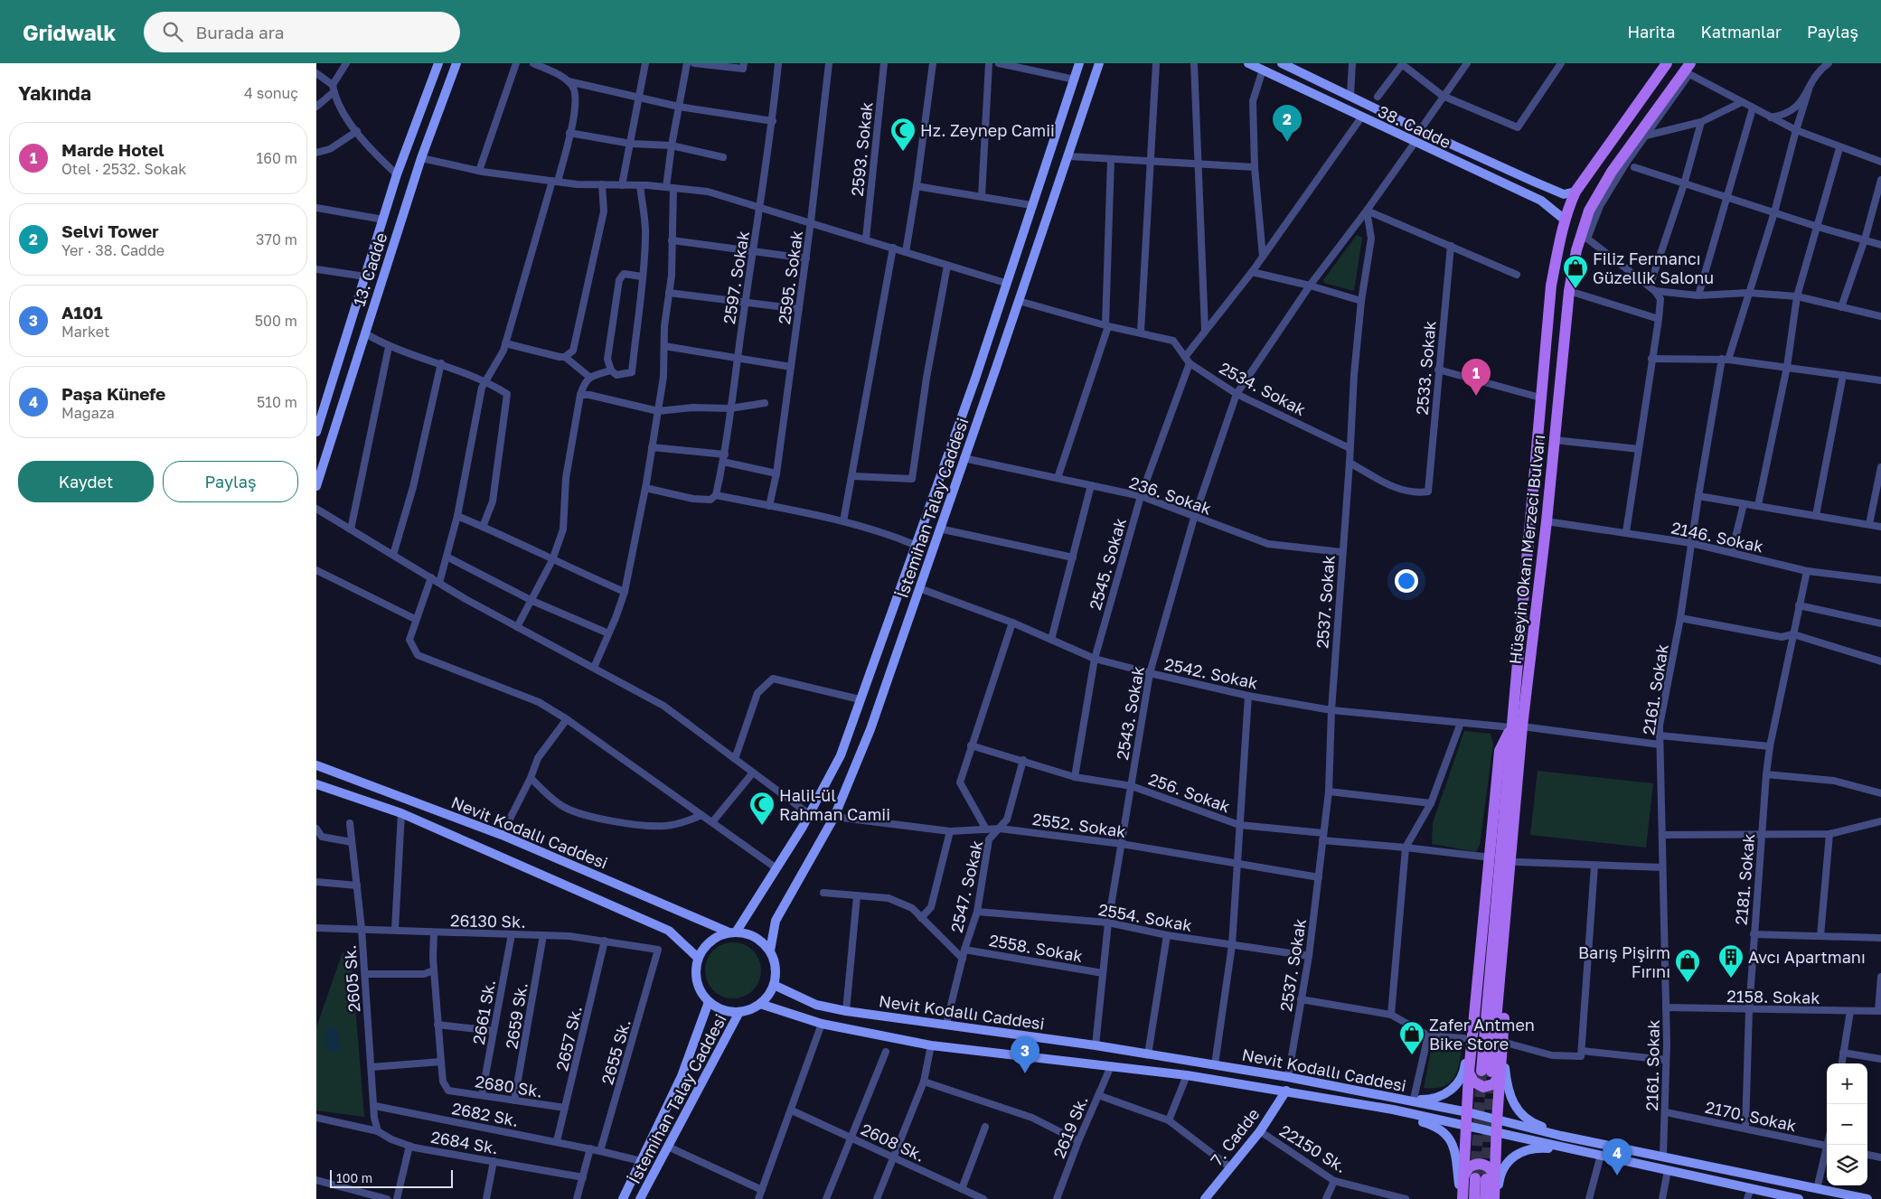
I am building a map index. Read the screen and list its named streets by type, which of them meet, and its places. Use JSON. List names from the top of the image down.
{
  "streets": {
    "main road": [
      "38. Cadde",
      "13. Cadde",
      "İstemihan Talay Caddesi",
      "Hüseyin Okan Merzeci Bulvarı",
      "Nevit Kodallı Caddesi",
      "7. Cadde"
    ],
    "street": [
      "2593. Sokak",
      "2597. Sokak",
      "2595. Sokak",
      "2533. Sokak",
      "2534. Sokak",
      "236. Sokak",
      "2146. Sokak",
      "2545. Sokak",
      "2537. Sokak",
      "2542. Sokak",
      "2161. Sokak",
      "2543. Sokak",
      "256. Sokak",
      "2552. Sokak",
      "2181. Sokak",
      "2547. Sokak",
      "2554. Sokak",
      "26130 Sk.",
      "2558. Sokak",
      "2605 Sk.",
      "2158. Sokak",
      "2661 Sk.",
      "2659 Sk.",
      "2657 Sk.",
      "2655 Sk.",
      "2680 Sk.",
      "2682 Sk.",
      "2170. Sokak",
      "2619 Sk.",
      "2684 Sk.",
      "2608 Sk.",
      "22150 Sk."
    ]
  },
  "crossings": [
    ["38. Cadde", "Hüseyin Okan Merzeci Bulvarı"],
    ["38. Cadde", "2545. Sokak"],
    ["2533. Sokak", "2537. Sokak"],
    ["2534. Sokak", "2545. Sokak"],
    ["2534. Sokak", "2537. Sokak"],
    ["2534. Sokak", "2543. Sokak"],
    ["236. Sokak", "İstemihan Talay Caddesi"],
    ["236. Sokak", "2545. Sokak"],
    ["236. Sokak", "2537. Sokak"],
    ["236. Sokak", "2543. Sokak"],
    ["İstemihan Talay Caddesi", "2542. Sokak"],
    ["İstemihan Talay Caddesi", "2552. Sokak"],
    ["İstemihan Talay Caddesi", "Nevit Kodallı Caddesi"],
    ["2146. Sokak", "Hüseyin Okan Merzeci Bulvarı"],
    ["2146. Sokak", "2161. Sokak"],
    ["2146. Sokak", "2181. Sokak"],
    ["Hüseyin Okan Merzeci Bulvarı", "2542. Sokak"],
    ["2545. Sokak", "2542. Sokak"],
    ["2545. Sokak", "256. Sokak"],
    ["2537. Sokak", "2542. Sokak"],
    ["2537. Sokak", "2543. Sokak"],
    ["2537. Sokak", "256. Sokak"],
    ["2537. Sokak", "2552. Sokak"],
    ["2537. Sokak", "Nevit Kodallı Caddesi"],
    ["2537. Sokak", "2554. Sokak"],
    ["2542. Sokak", "2161. Sokak"],
    ["2542. Sokak", "2543. Sokak"],
    ["2161. Sokak", "Nevit Kodallı Caddesi"],
    ["2161. Sokak", "2158. Sokak"],
    ["2161. Sokak", "2170. Sokak"],
    ["2543. Sokak", "256. Sokak"],
    ["2543. Sokak", "2552. Sokak"],
    ["2543. Sokak", "Nevit Kodallı Caddesi"],
    ["2543. Sokak", "2554. Sokak"],
    ["2543. Sokak", "2558. Sokak"],
    ["256. Sokak", "2547. Sokak"],
    ["2552. Sokak", "2547. Sokak"],
    ["Nevit Kodallı Caddesi", "2547. Sokak"],
    ["Nevit Kodallı Caddesi", "2619 Sk."],
    ["Nevit Kodallı Caddesi", "7. Cadde"],
    ["2181. Sokak", "2158. Sokak"],
    ["2181. Sokak", "2170. Sokak"],
    ["2547. Sokak", "2554. Sokak"],
    ["2547. Sokak", "2558. Sokak"],
    ["26130 Sk.", "2605 Sk."],
    ["26130 Sk.", "2661 Sk."],
    ["26130 Sk.", "2659 Sk."],
    ["26130 Sk.", "2657 Sk."],
    ["26130 Sk.", "2655 Sk."],
    ["2605 Sk.", "2682 Sk."],
    ["2605 Sk.", "2684 Sk."],
    ["2661 Sk.", "2680 Sk."],
    ["2659 Sk.", "2680 Sk."],
    ["2657 Sk.", "2680 Sk."],
    ["2657 Sk.", "2682 Sk."],
    ["7. Cadde", "22150 Sk."]
  ],
  "places": {
    "mosque": ["Hz. Zeynep Camii", "Halil-ül Rahman Camii"],
    "shop": ["Filiz Fermancı Güzellik Salonu", "Barış Pişirm Fırını", "Zafer Antmen Bike Store"],
    "building": ["Avcı Apartmanı"]
  },
  "scale_bar": "100 m",
  "page": {
    "header": "Gridwalk",
    "search": "Burada ara",
    "nav": ["Harita", "Katmanlar", "Paylaş"],
    "heading": ["Yakında", "4 sonuç"],
    "pins": [
      "2",
      "1",
      "3",
      "4"
    ],
    "list": [
      {
        "mark": "1",
        "name": "Marde Hotel",
        "note": "Otel · 2532. Sokak",
        "value": "160 m"
      },
      {
        "mark": "2",
        "name": "Selvi Tower",
        "note": "Yer · 38. Cadde",
        "value": "370 m"
      },
      {
        "mark": "3",
        "name": "A101",
        "note": "Market",
        "value": "500 m"
      },
      {
        "mark": "4",
        "name": "Paşa Künefe",
        "note": "Mağaza",
        "value": "510 m"
      }
    ],
    "buttons": ["Kaydet", "Paylaş"],
    "map_buttons": ["+", "−"],
    "scale": "100 m"
  }
}
